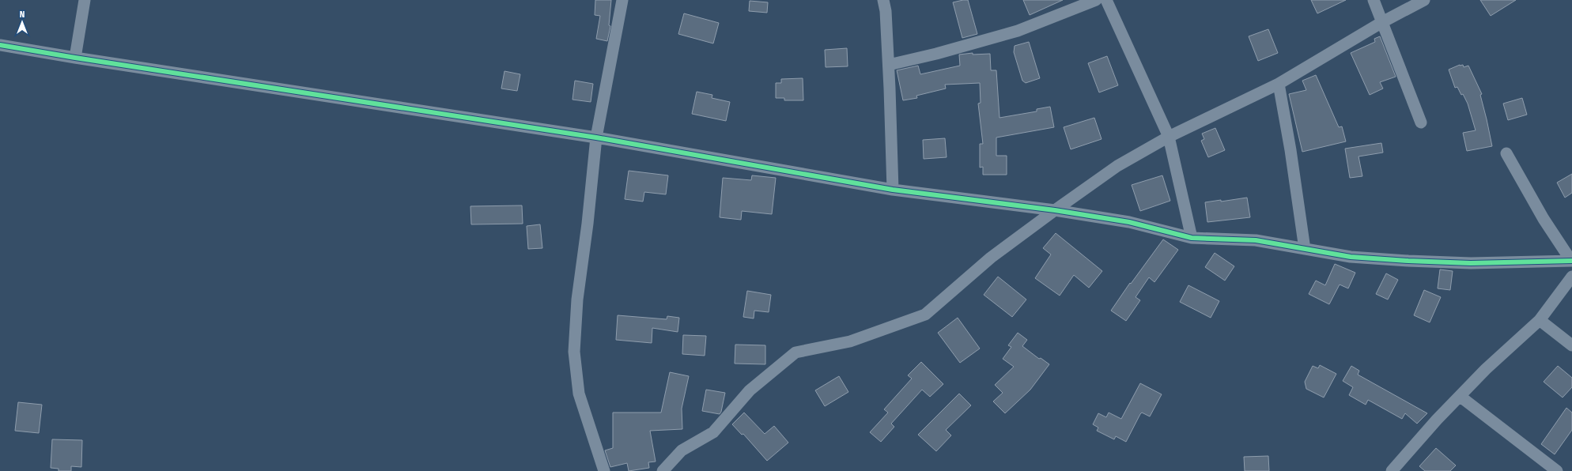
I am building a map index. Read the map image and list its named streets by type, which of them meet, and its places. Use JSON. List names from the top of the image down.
{
  "north": "top"
}
